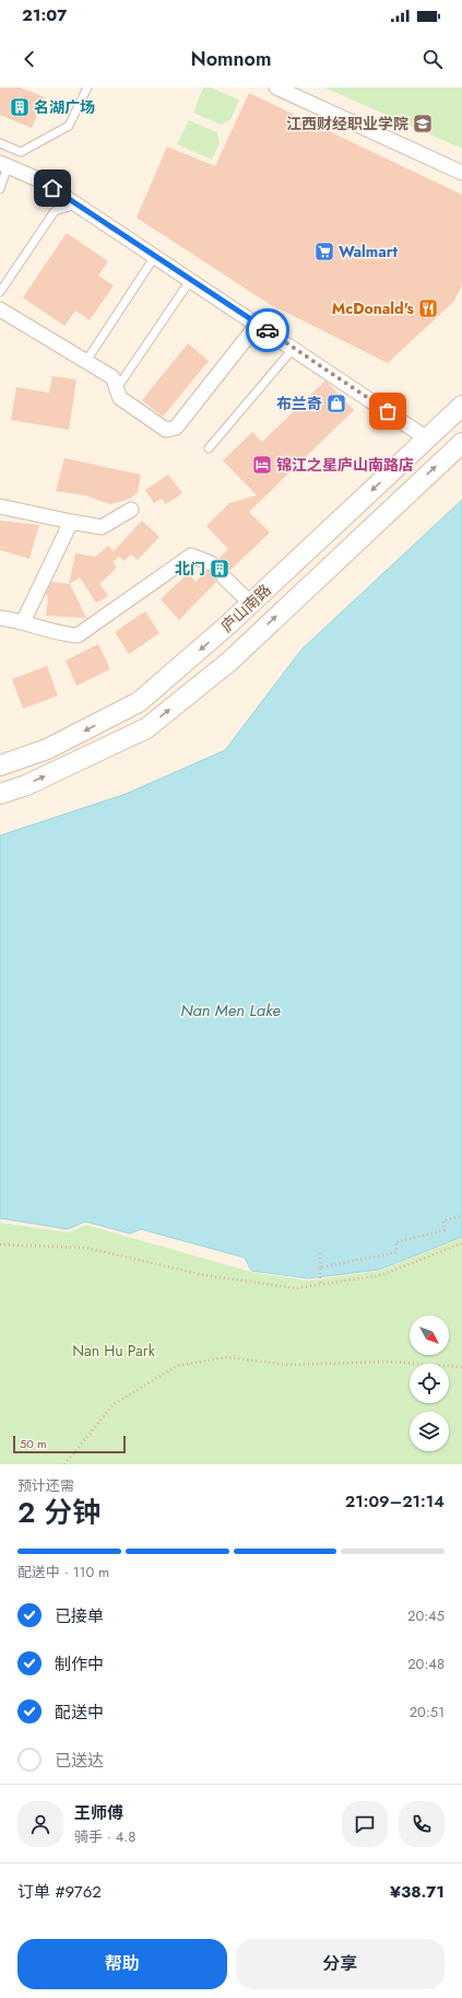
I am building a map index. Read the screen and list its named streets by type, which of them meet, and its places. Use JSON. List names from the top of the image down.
{
  "streets": {
    "main road": ["庐山南路"]
  },
  "water": ["Nan Men Lake"],
  "parks": ["Nan Hu Park"],
  "places": {
    "building": ["名湖广场", "北门"],
    "school or university": ["江西财经职业学院"],
    "supermarket": ["Walmart"],
    "restaurant": ["McDonald's"],
    "shop": ["布兰奇"],
    "hotel": ["锦江之星庐山南路店"]
  },
  "scale_bar": "50 m",
  "north": "bottom right",
  "page": {
    "status": "21:07",
    "header": "Nomnom",
    "scale": "50 m",
    "heading": ["2 分钟", "预计还需", "21:09–21:14"],
    "panel": [
      "王师傅",
      "骑手 · 4.8",
      "订单 #9762",
      "¥38.71"
    ],
    "bar": "配送中 · 110 m",
    "list": [
      ["已接单", "20:45"],
      ["制作中", "20:48"],
      ["配送中", "20:51"],
      "已送达"
    ],
    "buttons": ["帮助", "分享"]
  }
}
